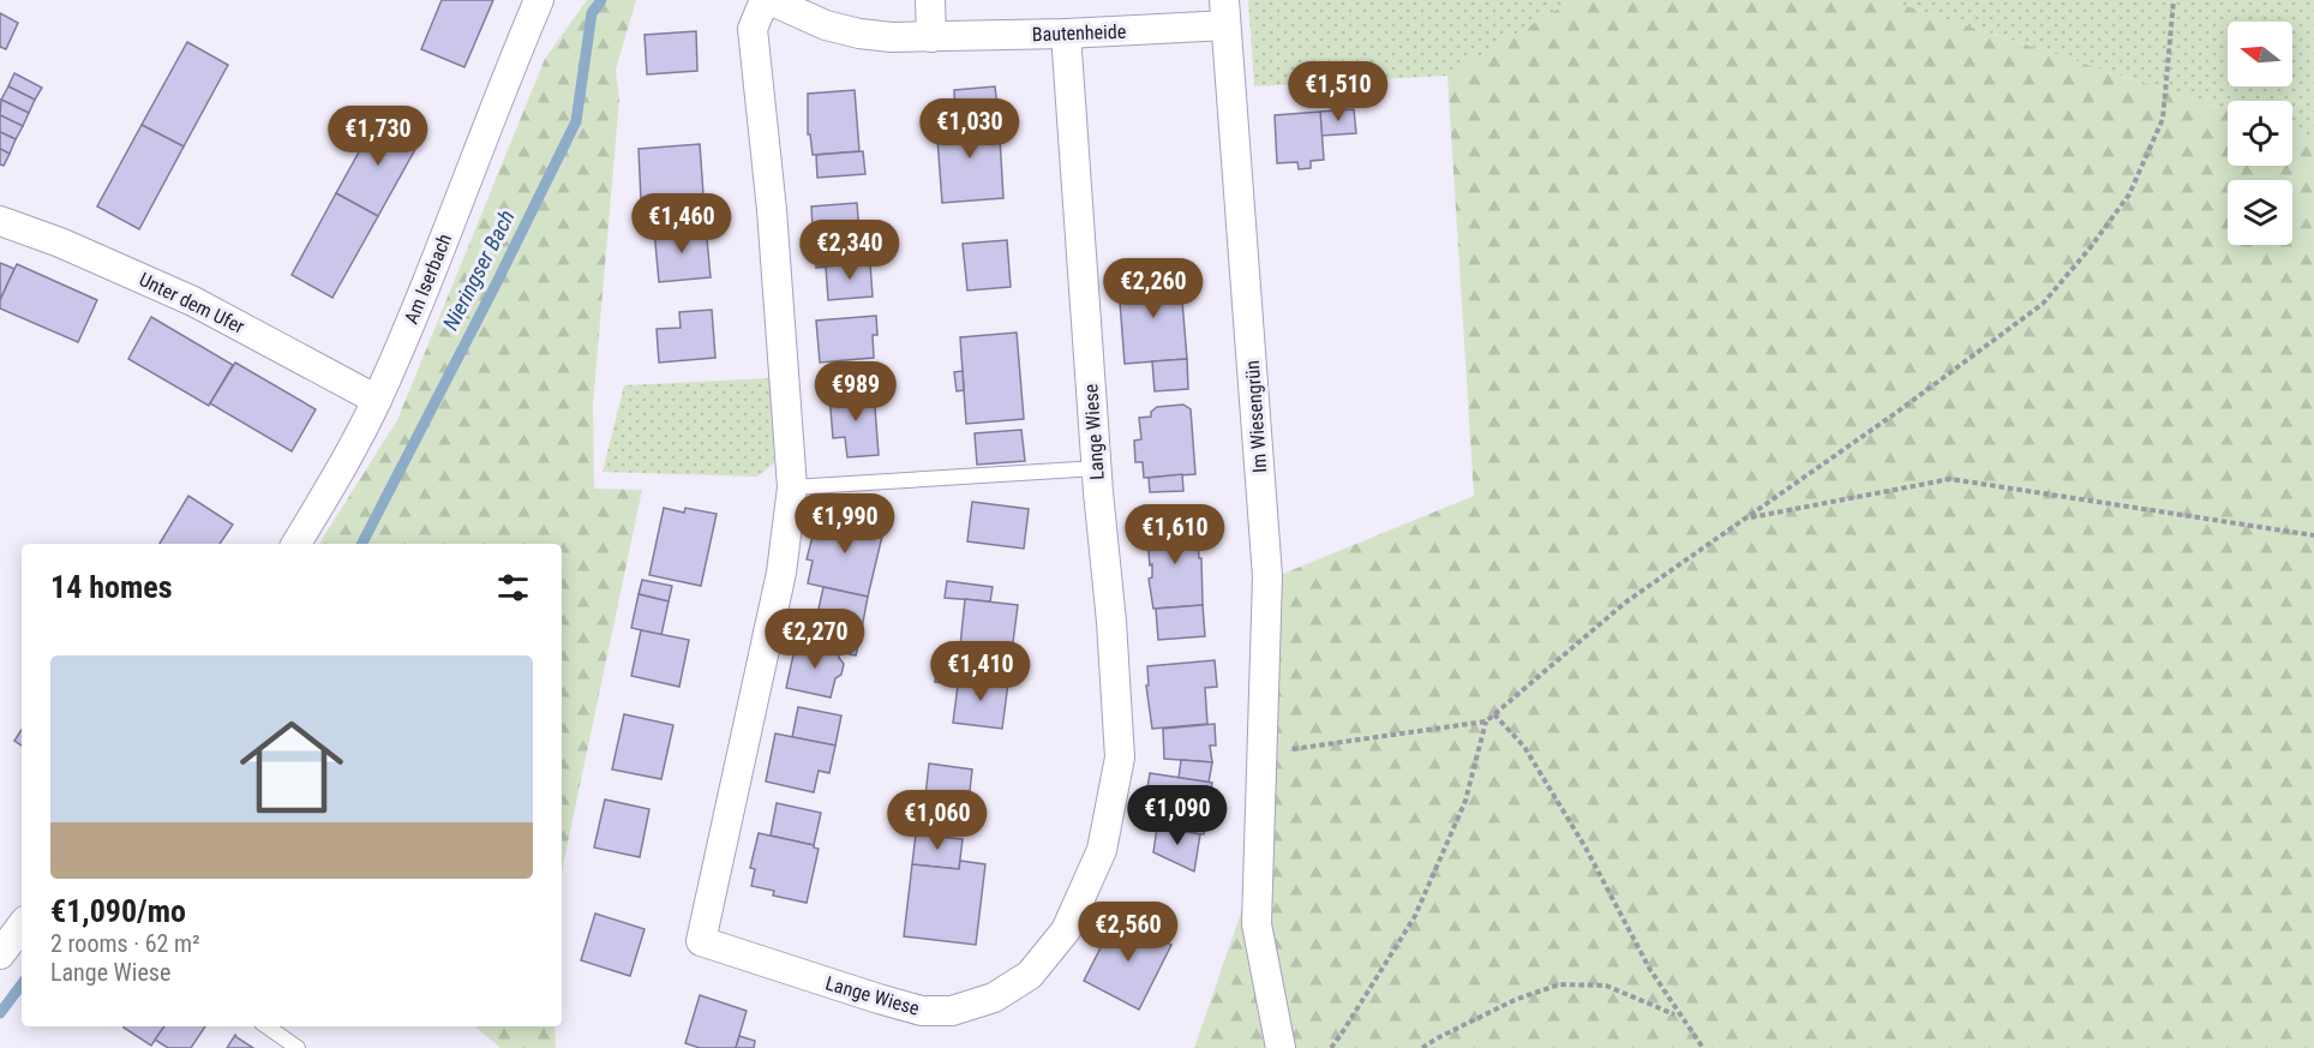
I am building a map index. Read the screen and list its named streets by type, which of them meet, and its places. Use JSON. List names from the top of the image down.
{
  "streets": {
    "street": [
      "Bautenheide",
      "Am Iserbach",
      "Unter dem Ufer",
      "Im Wiesengrün",
      "Lange Wiese"
    ]
  },
  "crossings": [
    ["Bautenheide", "Im Wiesengrün"],
    ["Bautenheide", "Lange Wiese"],
    ["Am Iserbach", "Unter dem Ufer"]
  ],
  "water": ["Nieringser Bach"],
  "north": "left",
  "page": {
    "price": [
      "€1,510",
      "€1,030",
      "€1,730",
      "€1,460",
      "€2,340",
      "€2,260",
      "€989",
      "€1,990",
      "€1,610",
      "€2,270",
      "€1,410",
      "€1,090",
      "€1,060",
      "€2,560"
    ],
    "heading": "14 homes",
    "list": [
      {
        "name": "€1,090/mo",
        "note": "2 rooms · 62 m² · Lange Wiese"
      }
    ]
  }
}
